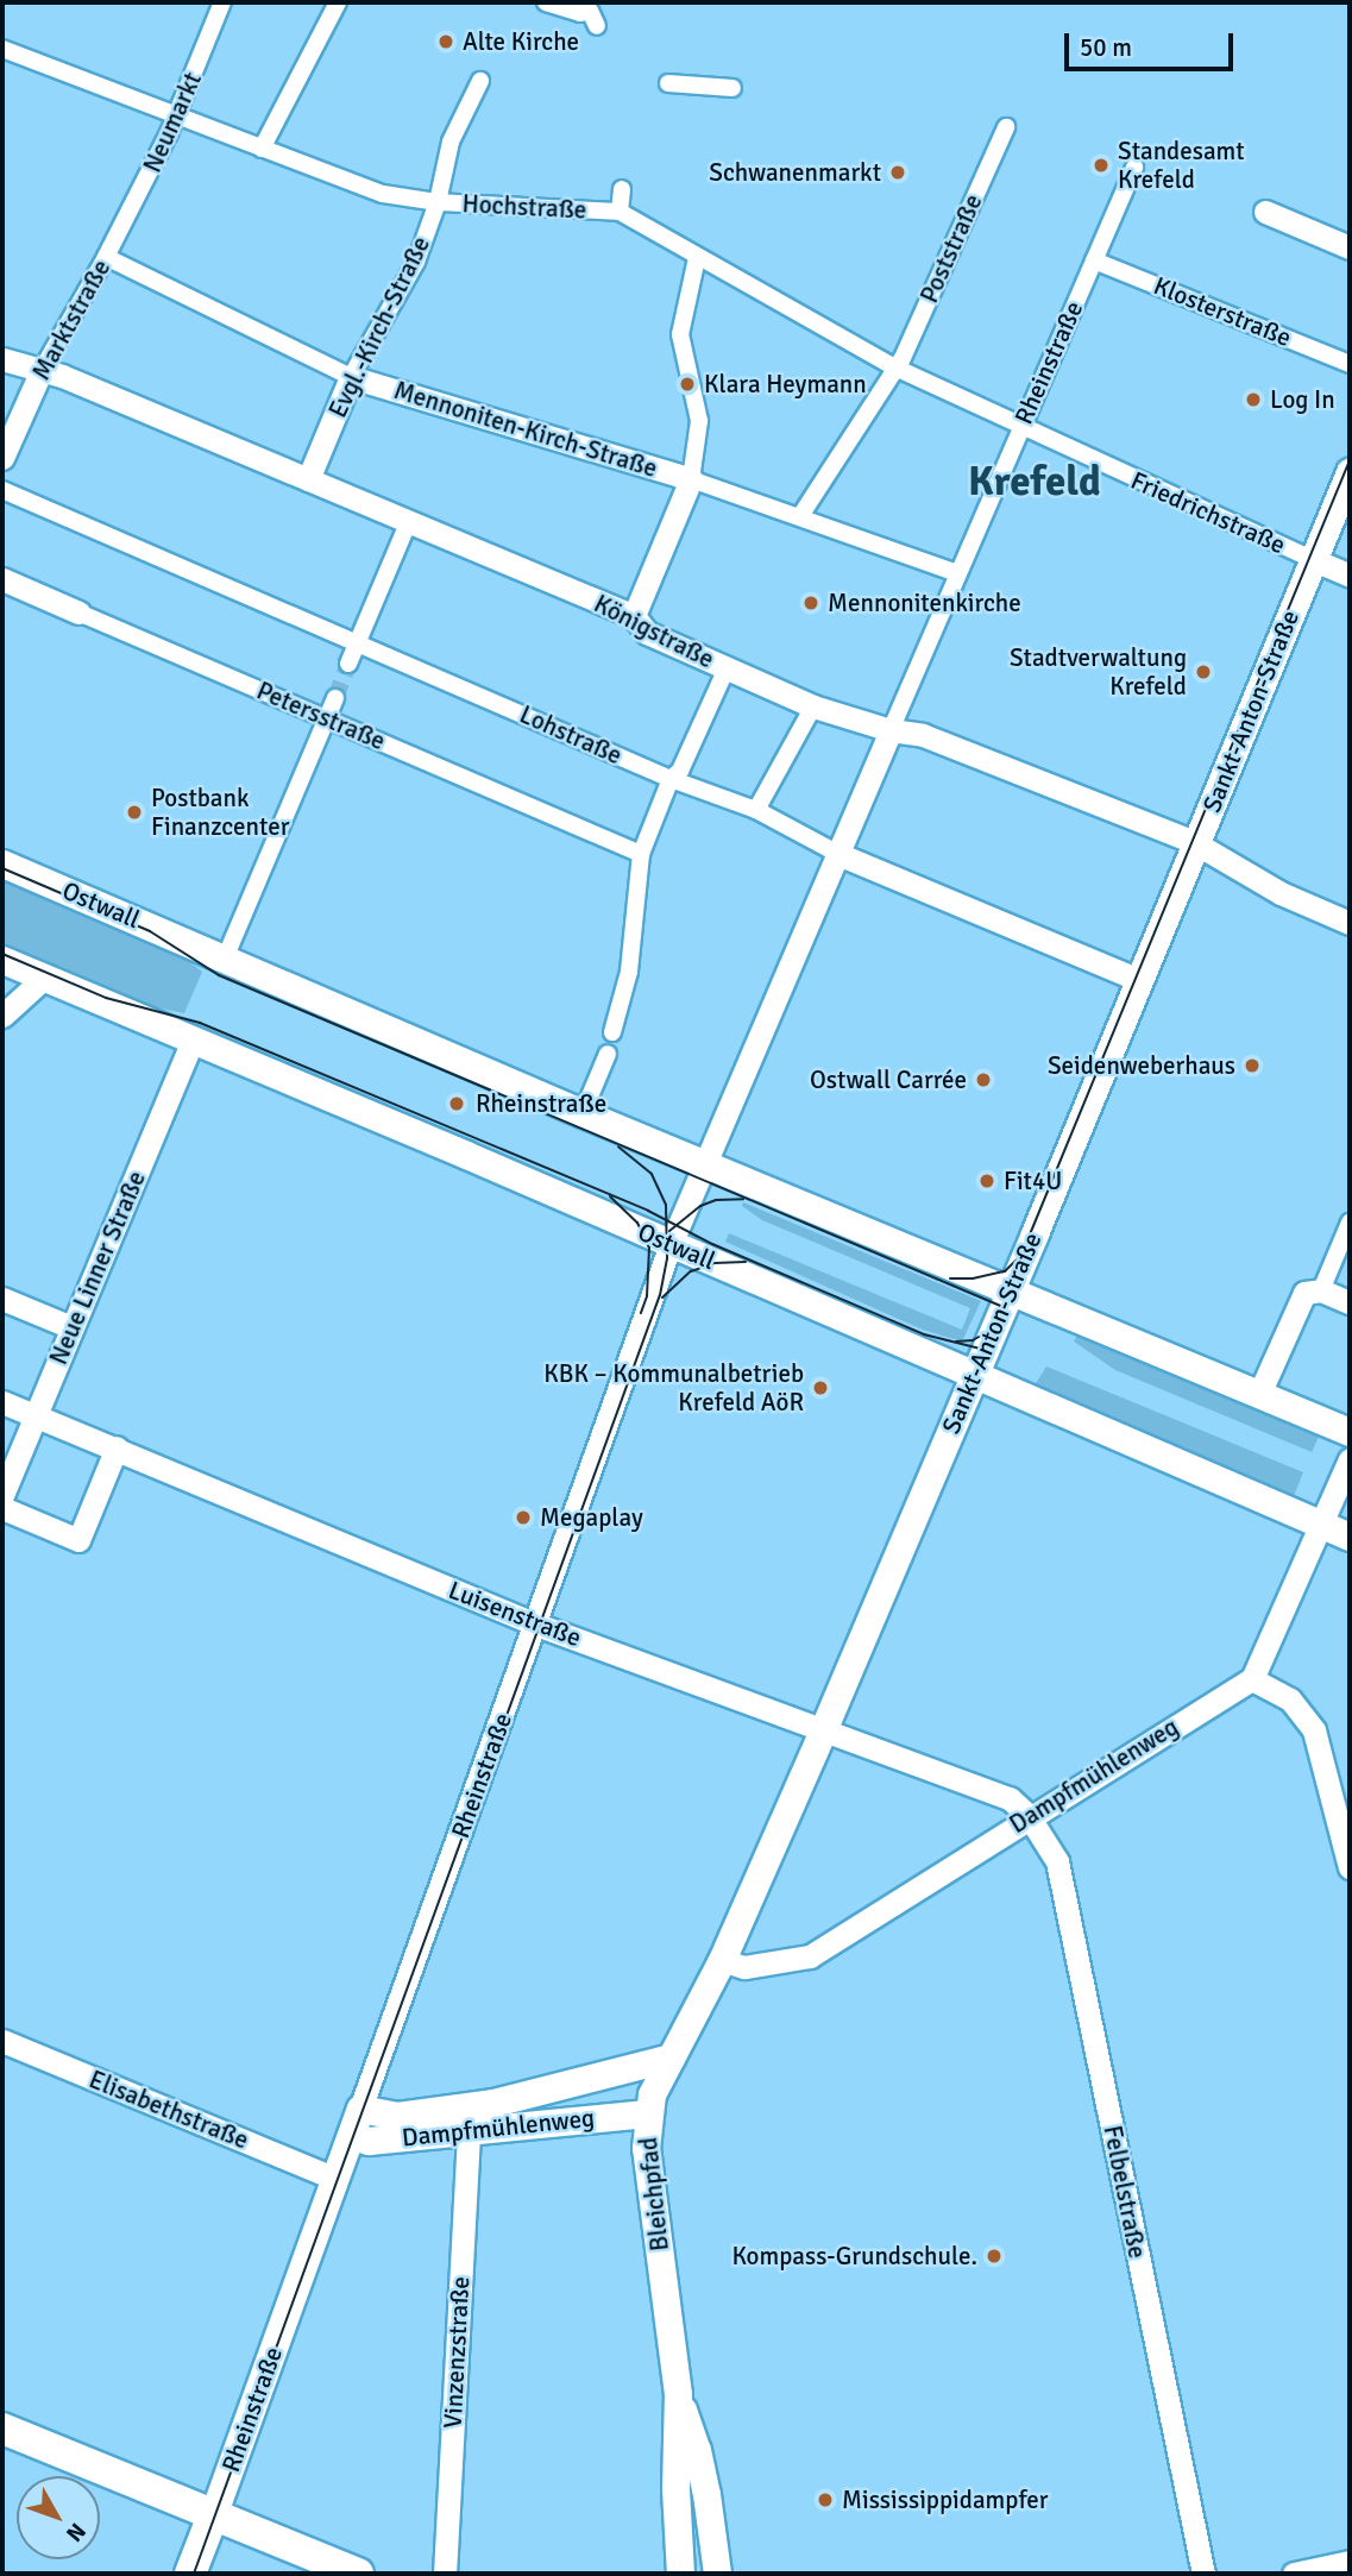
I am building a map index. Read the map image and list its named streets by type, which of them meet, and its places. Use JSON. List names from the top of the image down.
{
  "streets": {
    "street": [
      "Neumarkt",
      "Hochstraße",
      "Poststraße",
      "Klosterstraße",
      "Marktstraße",
      "Evgl.-Kirch-Straße",
      "Rheinstraße",
      "Mennoniten-Kirch-Straße",
      "Friedrichstraße",
      "Königstraße",
      "Sankt-Anton-Straße",
      "Petersstraße",
      "Lohstraße",
      "Ostwall",
      "Neue Linner Straße",
      "Luisenstraße",
      "Dampfmühlenweg",
      "Elisabethstraße",
      "Felbelstraße",
      "Bleichpfad",
      "Vinzenzstraße"
    ]
  },
  "crossings": [
    ["Neumarkt", "Hochstraße"],
    ["Neumarkt", "Marktstraße"],
    ["Hochstraße", "Poststraße"],
    ["Hochstraße", "Evgl.-Kirch-Straße"],
    ["Hochstraße", "Rheinstraße"],
    ["Hochstraße", "Friedrichstraße"],
    ["Poststraße", "Mennoniten-Kirch-Straße"],
    ["Klosterstraße", "Rheinstraße"],
    ["Marktstraße", "Mennoniten-Kirch-Straße"],
    ["Marktstraße", "Königstraße"],
    ["Evgl.-Kirch-Straße", "Mennoniten-Kirch-Straße"],
    ["Evgl.-Kirch-Straße", "Königstraße"],
    ["Rheinstraße", "Mennoniten-Kirch-Straße"],
    ["Rheinstraße", "Friedrichstraße"],
    ["Rheinstraße", "Königstraße"],
    ["Rheinstraße", "Lohstraße"],
    ["Rheinstraße", "Ostwall"],
    ["Rheinstraße", "Luisenstraße"],
    ["Rheinstraße", "Dampfmühlenweg"],
    ["Rheinstraße", "Elisabethstraße"],
    ["Friedrichstraße", "Sankt-Anton-Straße"],
    ["Königstraße", "Sankt-Anton-Straße"],
    ["Sankt-Anton-Straße", "Lohstraße"],
    ["Sankt-Anton-Straße", "Ostwall"],
    ["Sankt-Anton-Straße", "Luisenstraße"],
    ["Sankt-Anton-Straße", "Dampfmühlenweg"],
    ["Sankt-Anton-Straße", "Bleichpfad"],
    ["Ostwall", "Neue Linner Straße"],
    ["Neue Linner Straße", "Luisenstraße"],
    ["Luisenstraße", "Dampfmühlenweg"],
    ["Luisenstraße", "Felbelstraße"],
    ["Dampfmühlenweg", "Felbelstraße"],
    ["Dampfmühlenweg", "Bleichpfad"],
    ["Dampfmühlenweg", "Vinzenzstraße"]
  ],
  "districts": ["Krefeld"],
  "places": [
    "Alte Kirche",
    "Standesamt Krefeld",
    "Schwanenmarkt",
    "Klara Heymann",
    "Log In",
    "Mennonitenkirche",
    "Stadtverwaltung Krefeld",
    "Postbank Finanzcenter",
    "Seidenweberhaus",
    "Ostwall Carrée",
    "Rheinstraße",
    "Fit4U",
    "KBK – Kommunalbetrieb Krefeld AöR",
    "Megaplay",
    "Kompass-Grundschule.",
    "Mississippidampfer"
  ],
  "scale_bar": "50 m",
  "north": "bottom right"
}
